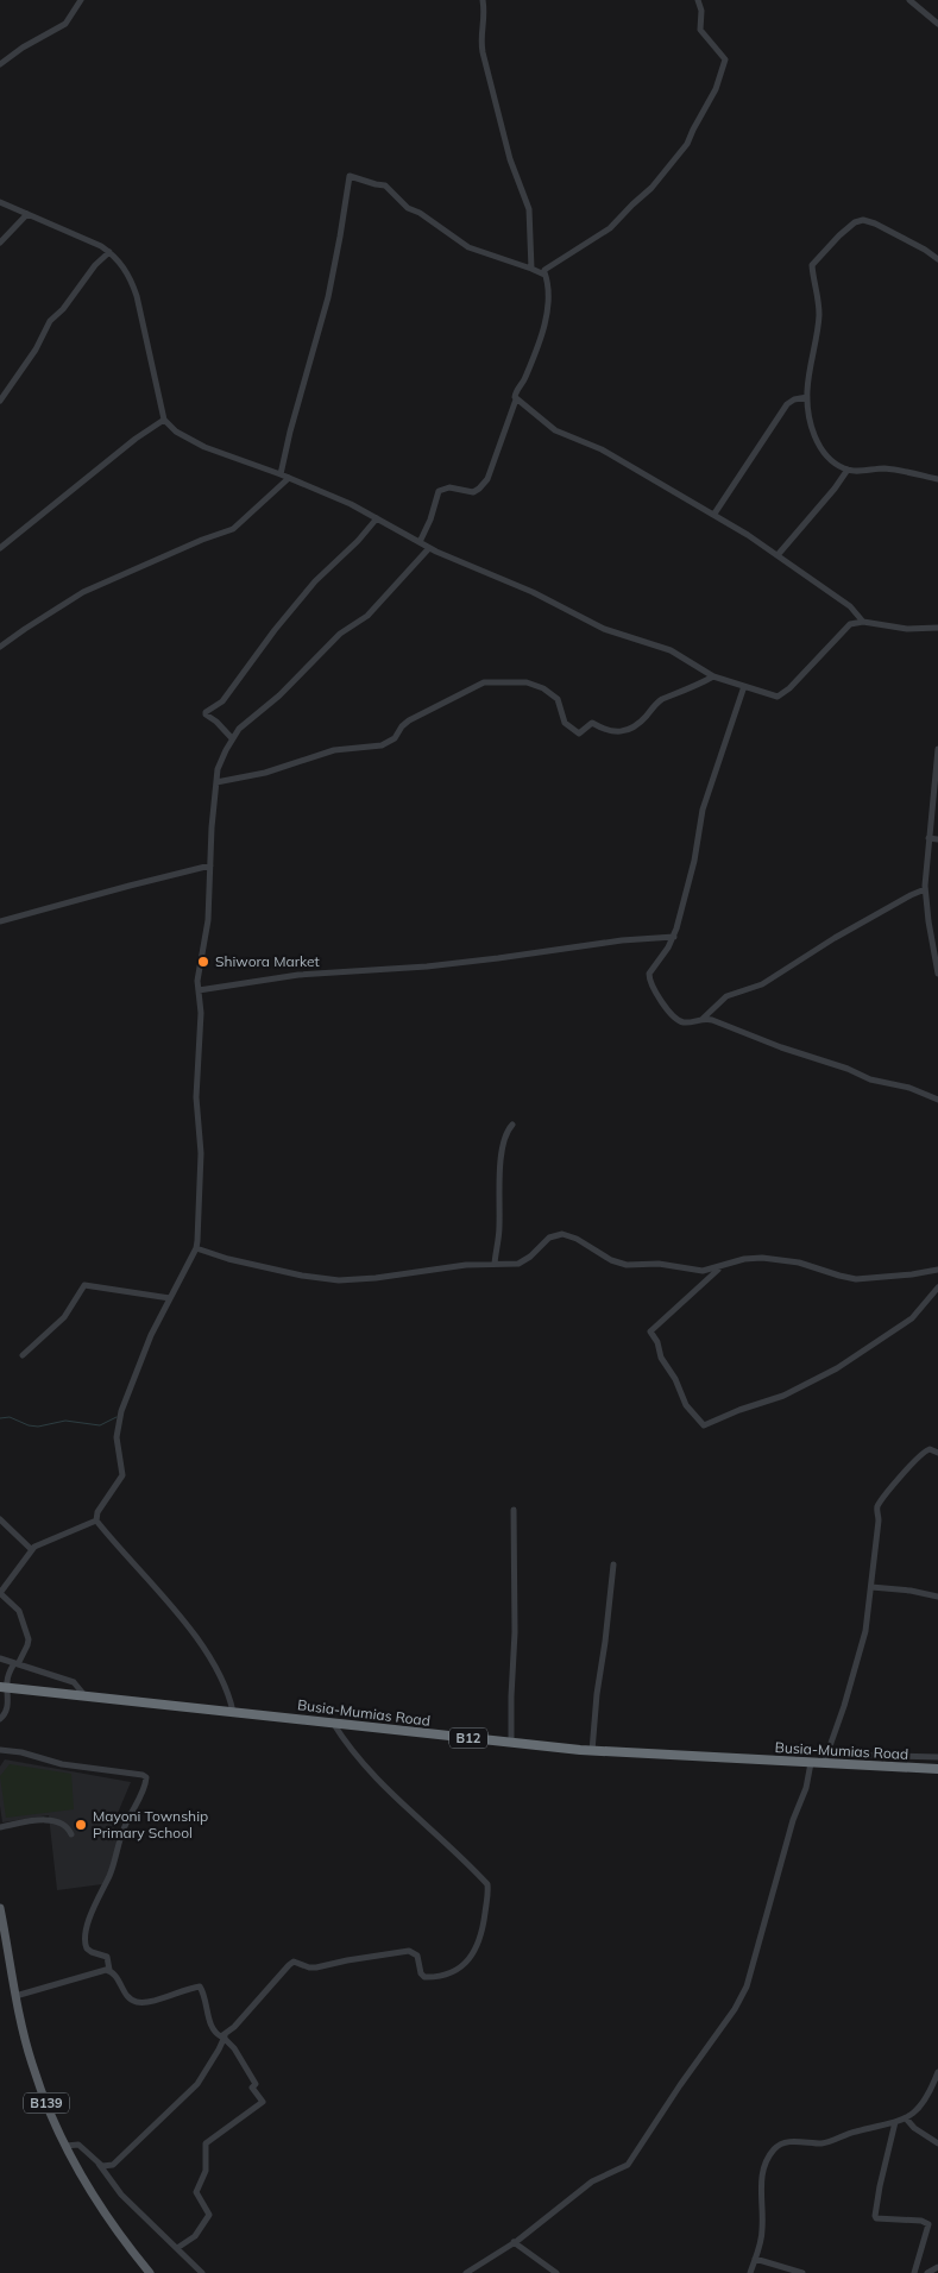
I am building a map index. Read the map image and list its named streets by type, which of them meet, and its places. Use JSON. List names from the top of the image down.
{
  "streets": {
    "highway": ["Busia-Mumias Road", "B12"],
    "main road": ["B139"]
  },
  "places": ["Shiwora Market", "Mayoni Township Primary School"]
}
